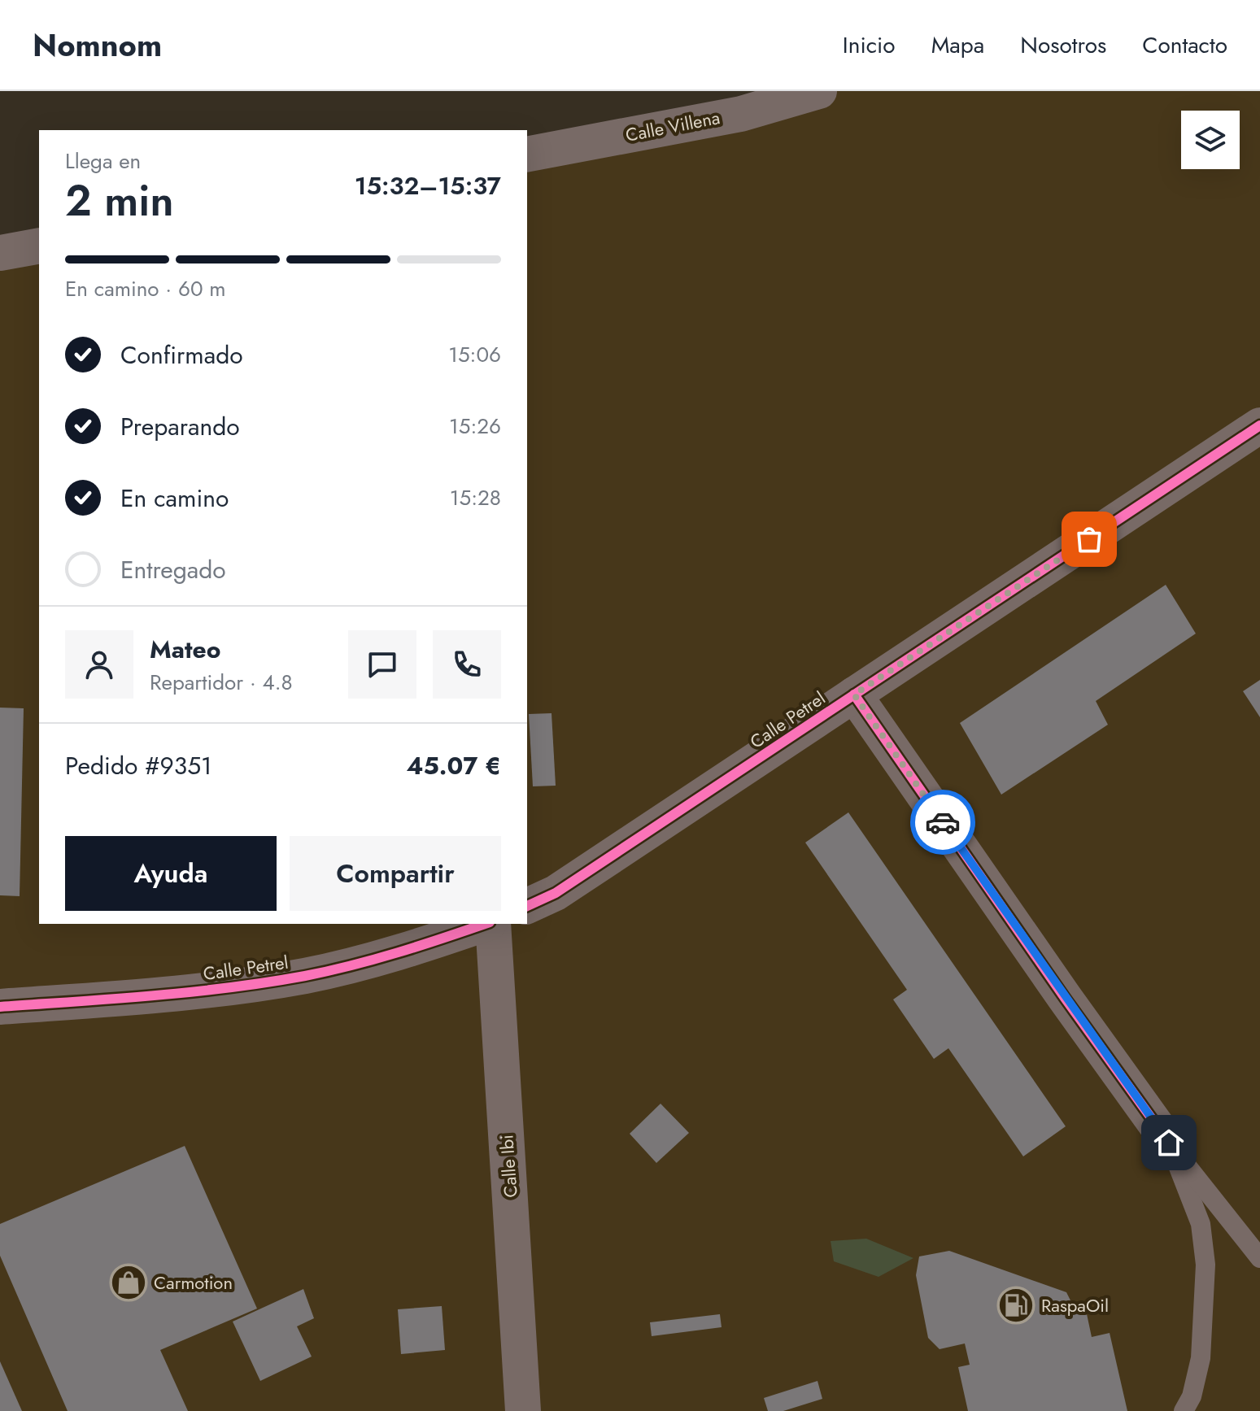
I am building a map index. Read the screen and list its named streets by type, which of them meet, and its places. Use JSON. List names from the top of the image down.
{
  "streets": {
    "street": ["Calle Villena", "Calle Petrel", "Calle Ibi"]
  },
  "places": {
    "shop": ["Carmotion"],
    "fuel station": ["RaspaOil"]
  },
  "page": {
    "header": "Nomnom",
    "nav": [
      "Inicio",
      "Mapa",
      "Nosotros",
      "Contacto"
    ],
    "heading": ["2 min", "Llega en", "15:32–15:37"],
    "panel": [
      "Mateo",
      "Repartidor · 4.8",
      "Pedido #9351",
      "45.07 €"
    ],
    "bar": "En camino · 60 m",
    "list": [
      ["Confirmado", "15:06"],
      ["Preparando", "15:26"],
      ["En camino", "15:28"],
      "Entregado"
    ],
    "buttons": ["Ayuda", "Compartir"]
  }
}
